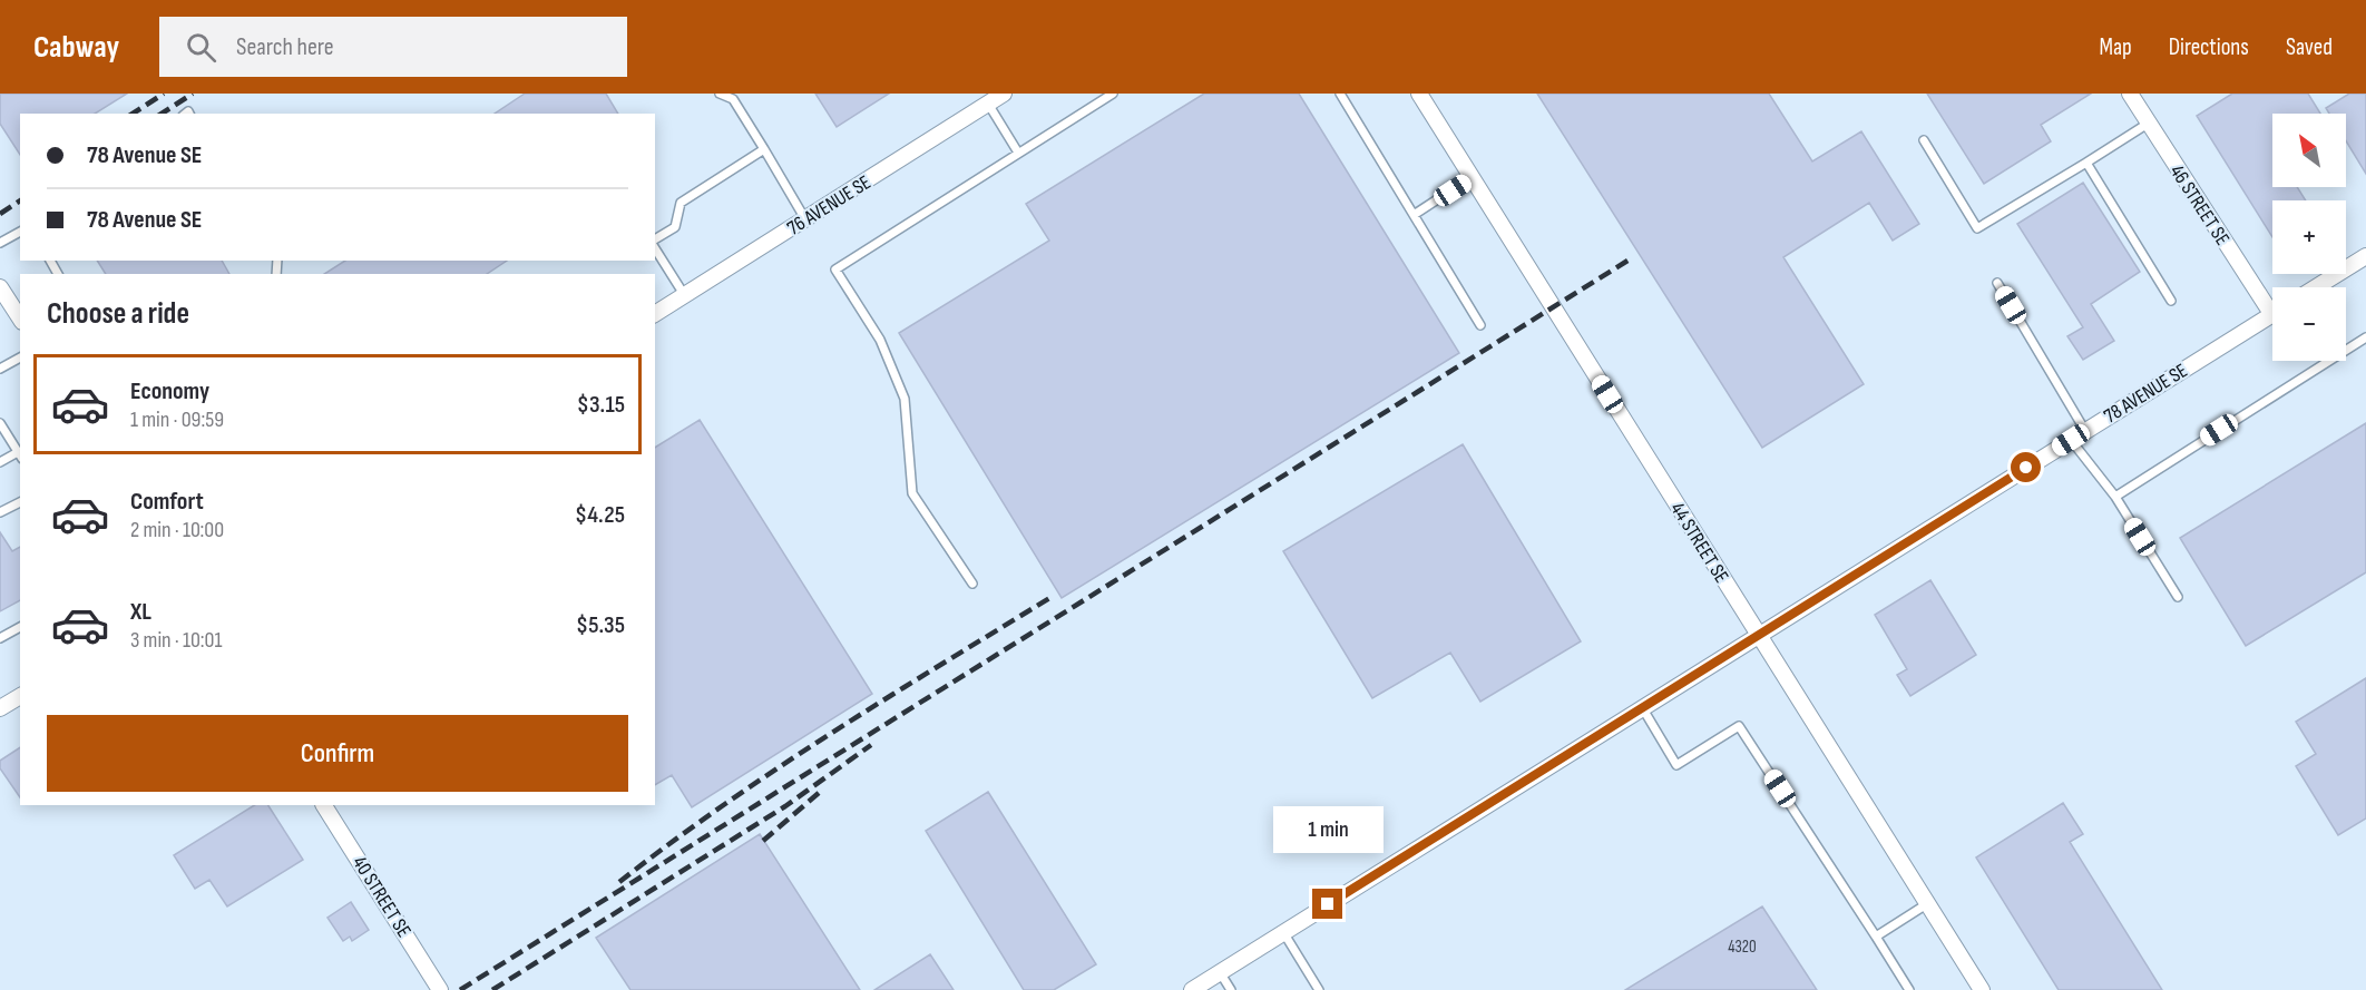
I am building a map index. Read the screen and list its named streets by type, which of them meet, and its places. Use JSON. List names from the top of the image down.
{
  "streets": {
    "street": [
      "76 AVENUE SE",
      "46 STREET SE",
      "78 AVENUE SE",
      "44 STREET SE",
      "40 STREET SE"
    ]
  },
  "crossings": [
    ["78 AVENUE SE", "44 STREET SE"]
  ],
  "house_numbers": ["4320"],
  "north": "top left",
  "page": {
    "header": "Cabway",
    "search": "Search here",
    "nav": ["Map", "Directions", "Saved"],
    "map_buttons": ["+", "−"],
    "banner": ["78 Avenue SE", "78 Avenue SE"],
    "heading": "Choose a ride",
    "list": [
      {
        "name": "Economy",
        "note": "1 min · 09:59",
        "value": "$3.15"
      },
      {
        "name": "Comfort",
        "note": "2 min · 10:00",
        "value": "$4.25"
      },
      {
        "name": "XL",
        "note": "3 min · 10:01",
        "value": "$5.35"
      }
    ],
    "buttons": "Confirm",
    "bubble": "1 min"
  }
}
